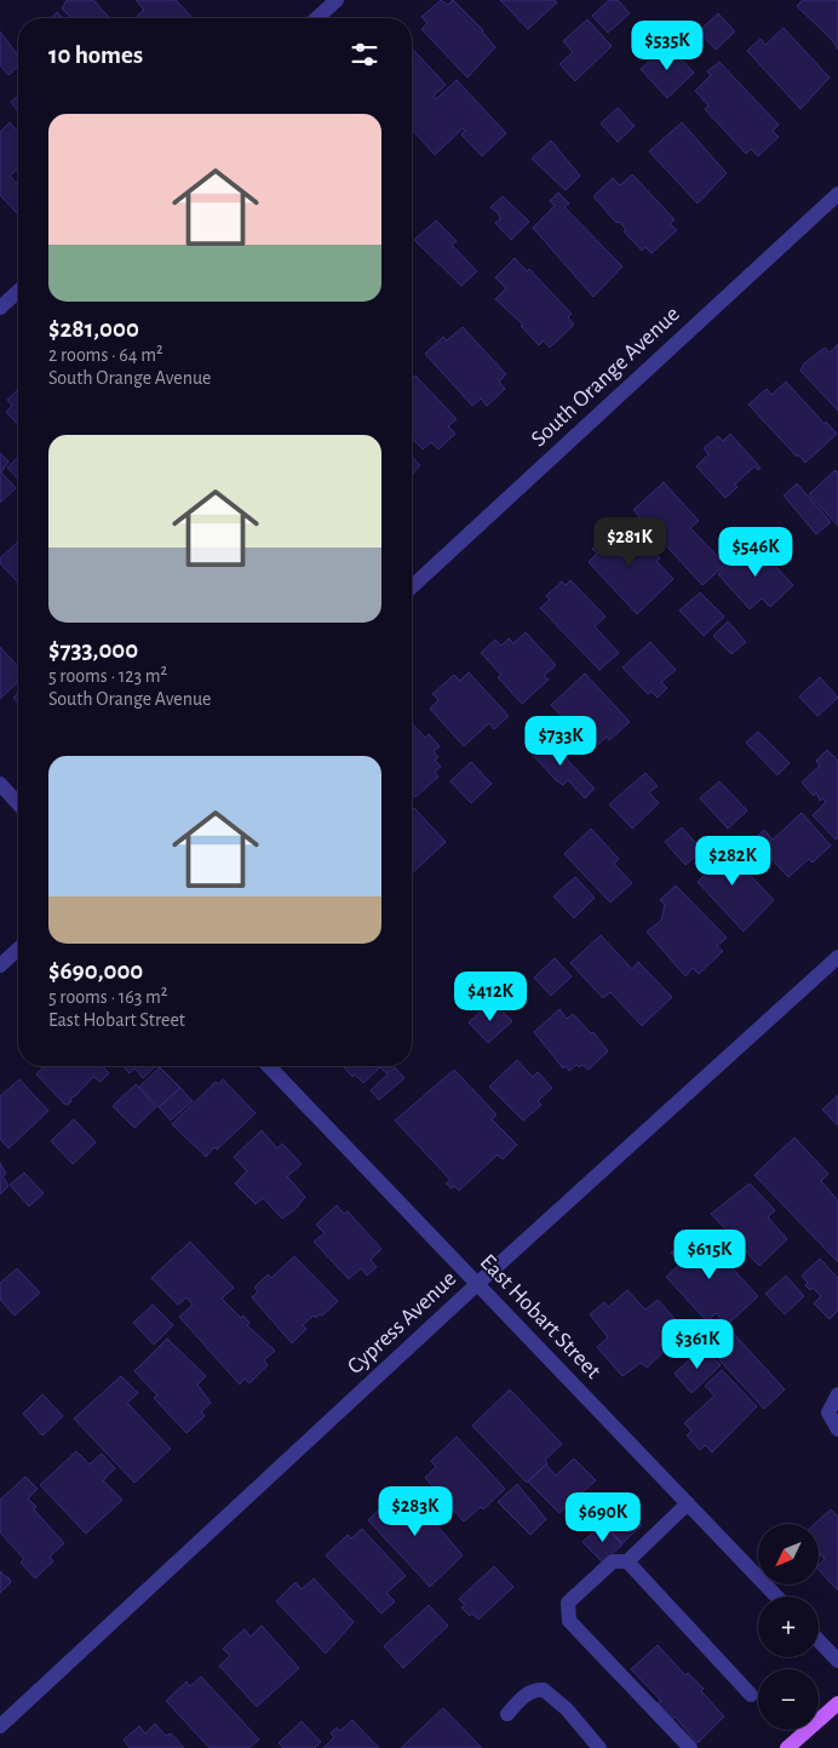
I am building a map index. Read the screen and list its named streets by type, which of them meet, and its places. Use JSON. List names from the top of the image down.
{
  "streets": {
    "street": ["South Orange Avenue", "East Hobart Street", "Cypress Avenue"]
  },
  "crossings": [
    ["East Hobart Street", "Cypress Avenue"]
  ],
  "north": "bottom left",
  "page": {
    "heading": "10 homes",
    "price": [
      "$535K",
      "$281K",
      "$546K",
      "$733K",
      "$282K",
      "$412K",
      "$615K",
      "$361K",
      "$283K",
      "$690K"
    ],
    "list": [
      {
        "name": "$281,000",
        "note": "2 rooms · 64 m² · South Orange Avenue"
      },
      {
        "name": "$733,000",
        "note": "5 rooms · 123 m² · South Orange Avenue"
      },
      {
        "name": "$690,000",
        "note": "5 rooms · 163 m² · East Hobart Street"
      }
    ],
    "map_buttons": ["+", "−"]
  }
}
